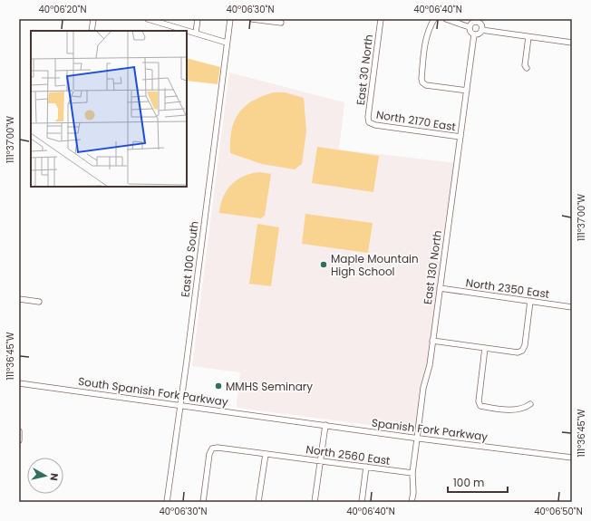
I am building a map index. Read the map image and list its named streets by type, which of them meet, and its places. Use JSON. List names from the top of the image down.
{
  "streets": {
    "street": [
      "East 30 North",
      "North 2170 East",
      "East 100 South",
      "East 130 North",
      "North 2350 East",
      "South Spanish Fork Parkway",
      "Spanish Fork Parkway",
      "North 2560 East"
    ]
  },
  "crossings": [
    ["East 30 North", "North 2170 East"],
    ["North 2170 East", "East 130 North"],
    ["East 100 South", "South Spanish Fork Parkway"],
    ["East 130 North", "North 2350 East"],
    ["East 130 North", "Spanish Fork Parkway"],
    ["East 130 North", "North 2560 East"],
    ["South Spanish Fork Parkway", "Spanish Fork Parkway"]
  ],
  "places": ["Maple Mountain High School", "MMHS Seminary"],
  "scale_bar": "100 m",
  "north": "right",
  "coordinates": [
    "40°06'20\"N",
    "40°06'30\"N",
    "40°06'40\"N",
    "111°37'00\"W",
    "111°36'45\"W",
    "40°06'50\"N"
  ]
}
